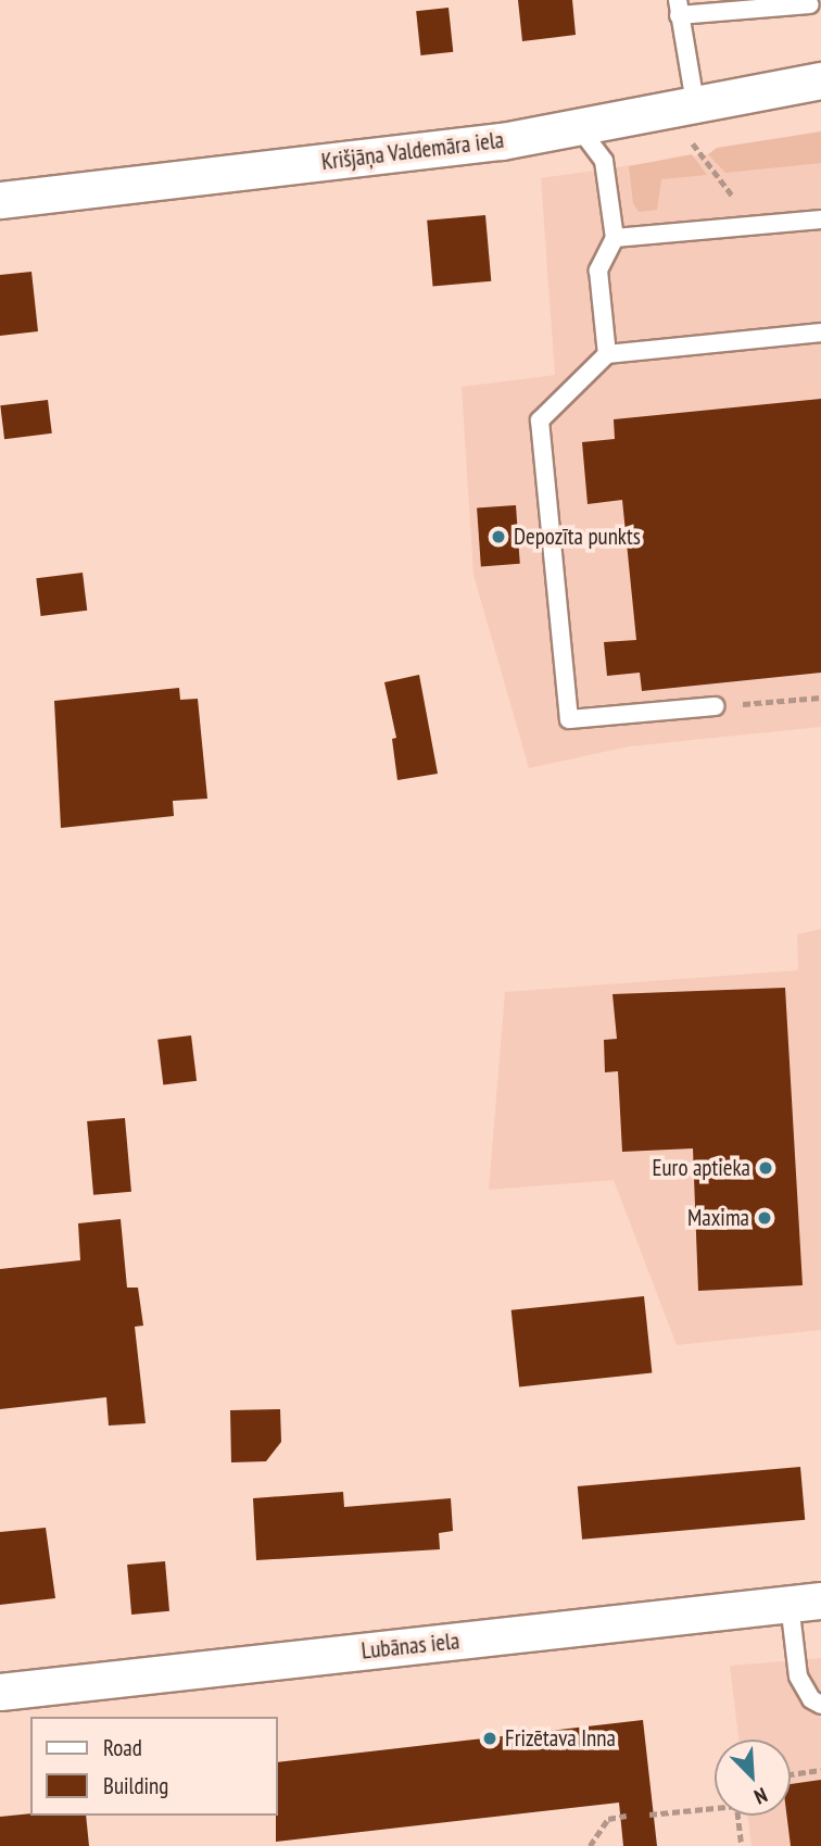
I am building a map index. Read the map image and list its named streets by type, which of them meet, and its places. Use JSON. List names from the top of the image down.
{
  "streets": {
    "street": ["Krišjāņa Valdemāra iela", "Lubānas iela"]
  },
  "places": [
    "Depozīta punkts",
    "Euro aptieka",
    "Maxima",
    "Frizētava Inna"
  ],
  "legend": ["Road", "Building"],
  "north": "bottom right"
}
